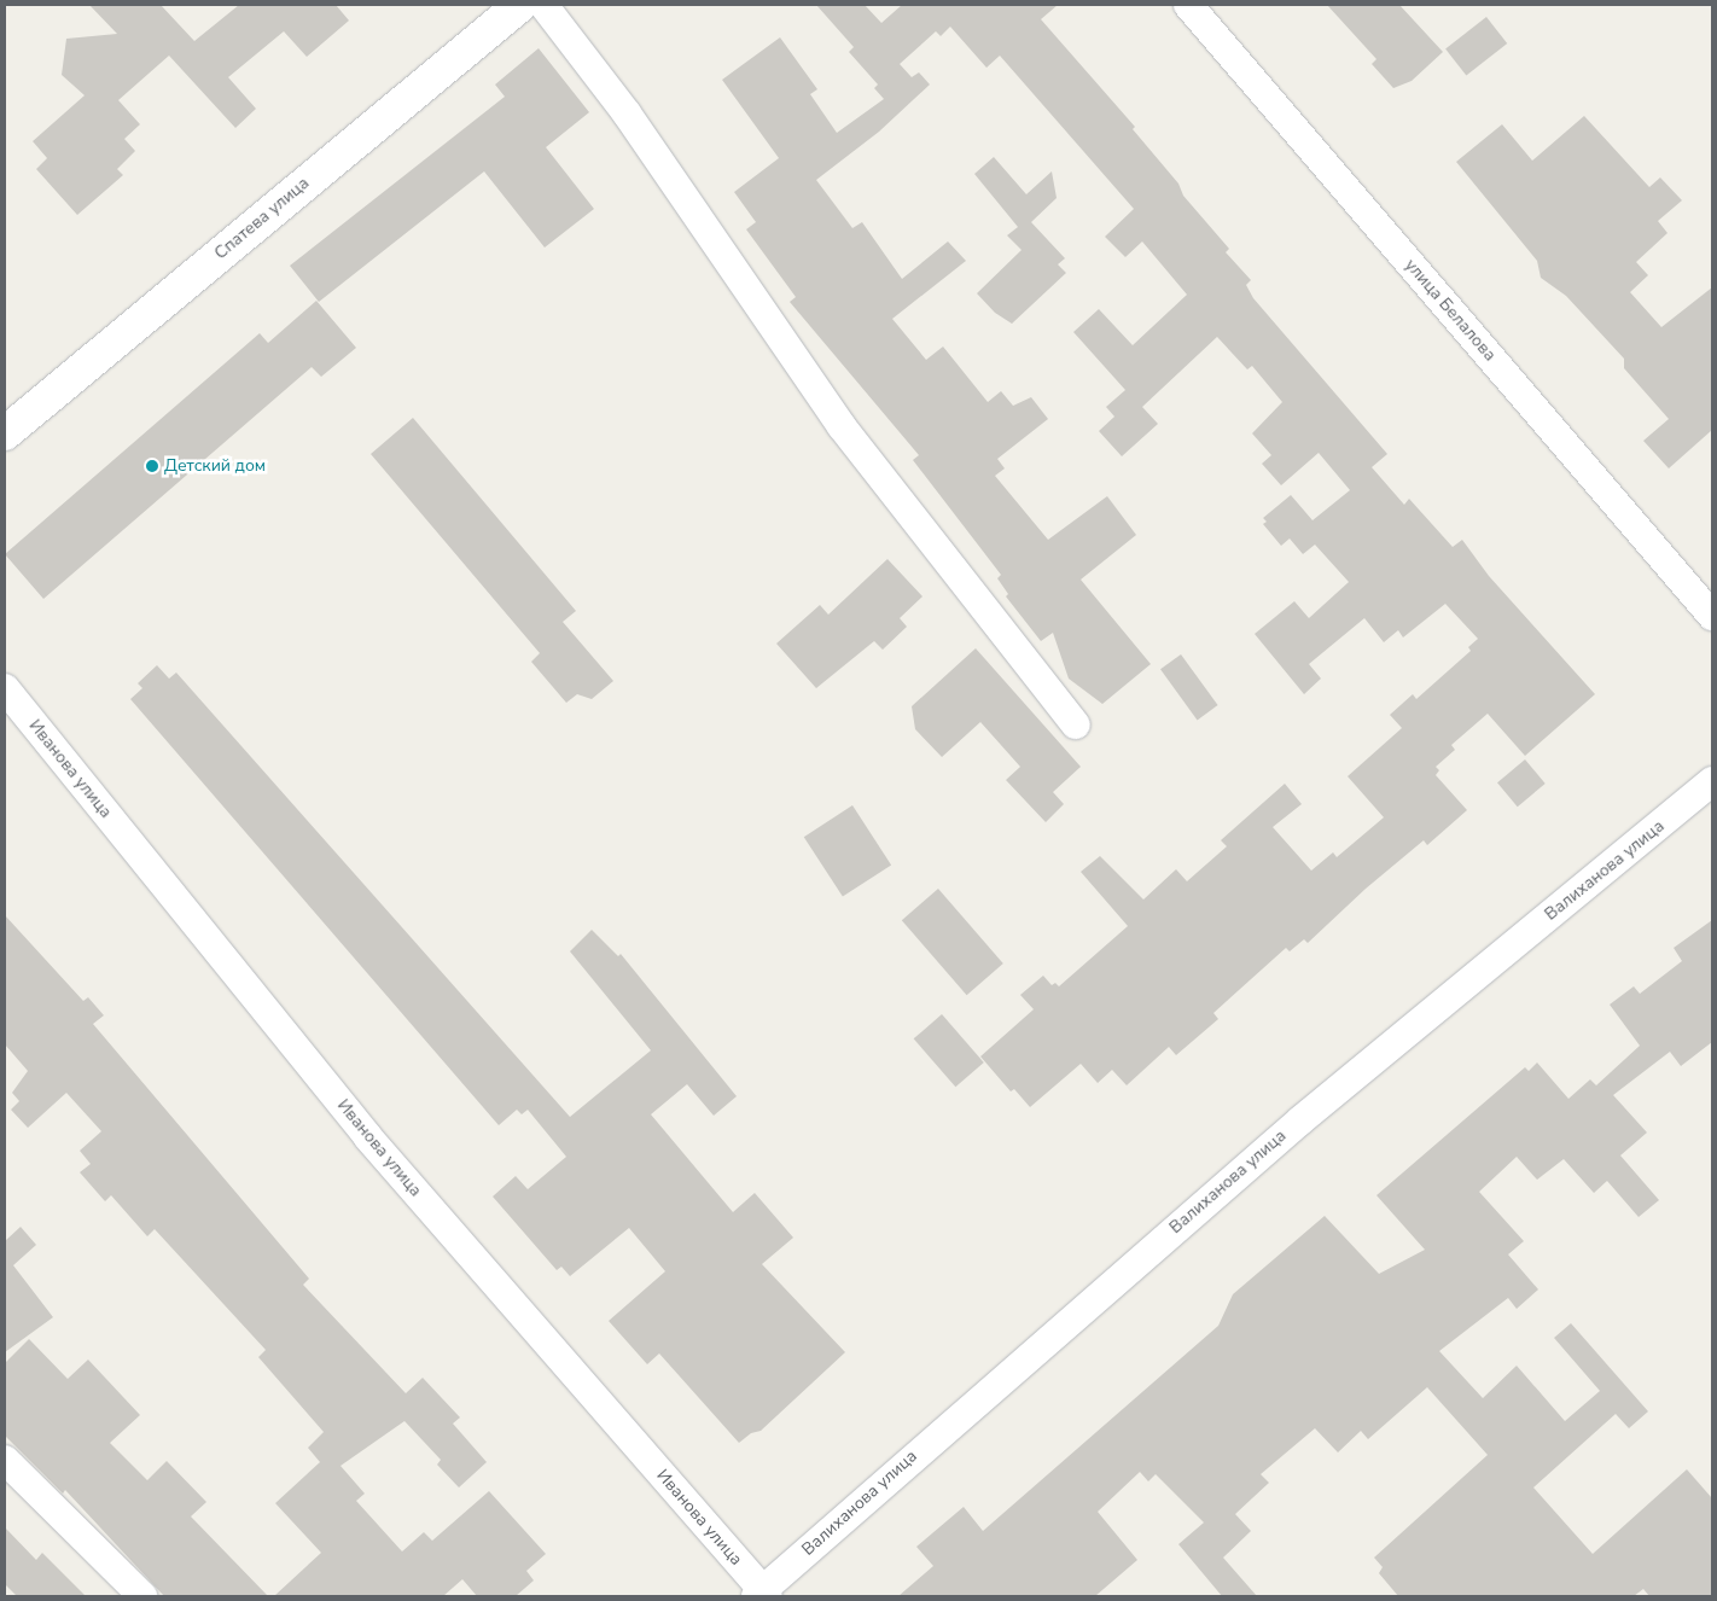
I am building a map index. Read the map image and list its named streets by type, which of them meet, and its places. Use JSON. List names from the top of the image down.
{
  "streets": {
    "street": [
      "Спатева улица",
      "улица Белалова",
      "Иванова улица",
      "Валиханова улица"
    ]
  },
  "crossings": [
    ["Иванова улица", "Валиханова улица"]
  ],
  "places": ["Детский дом"]
}
